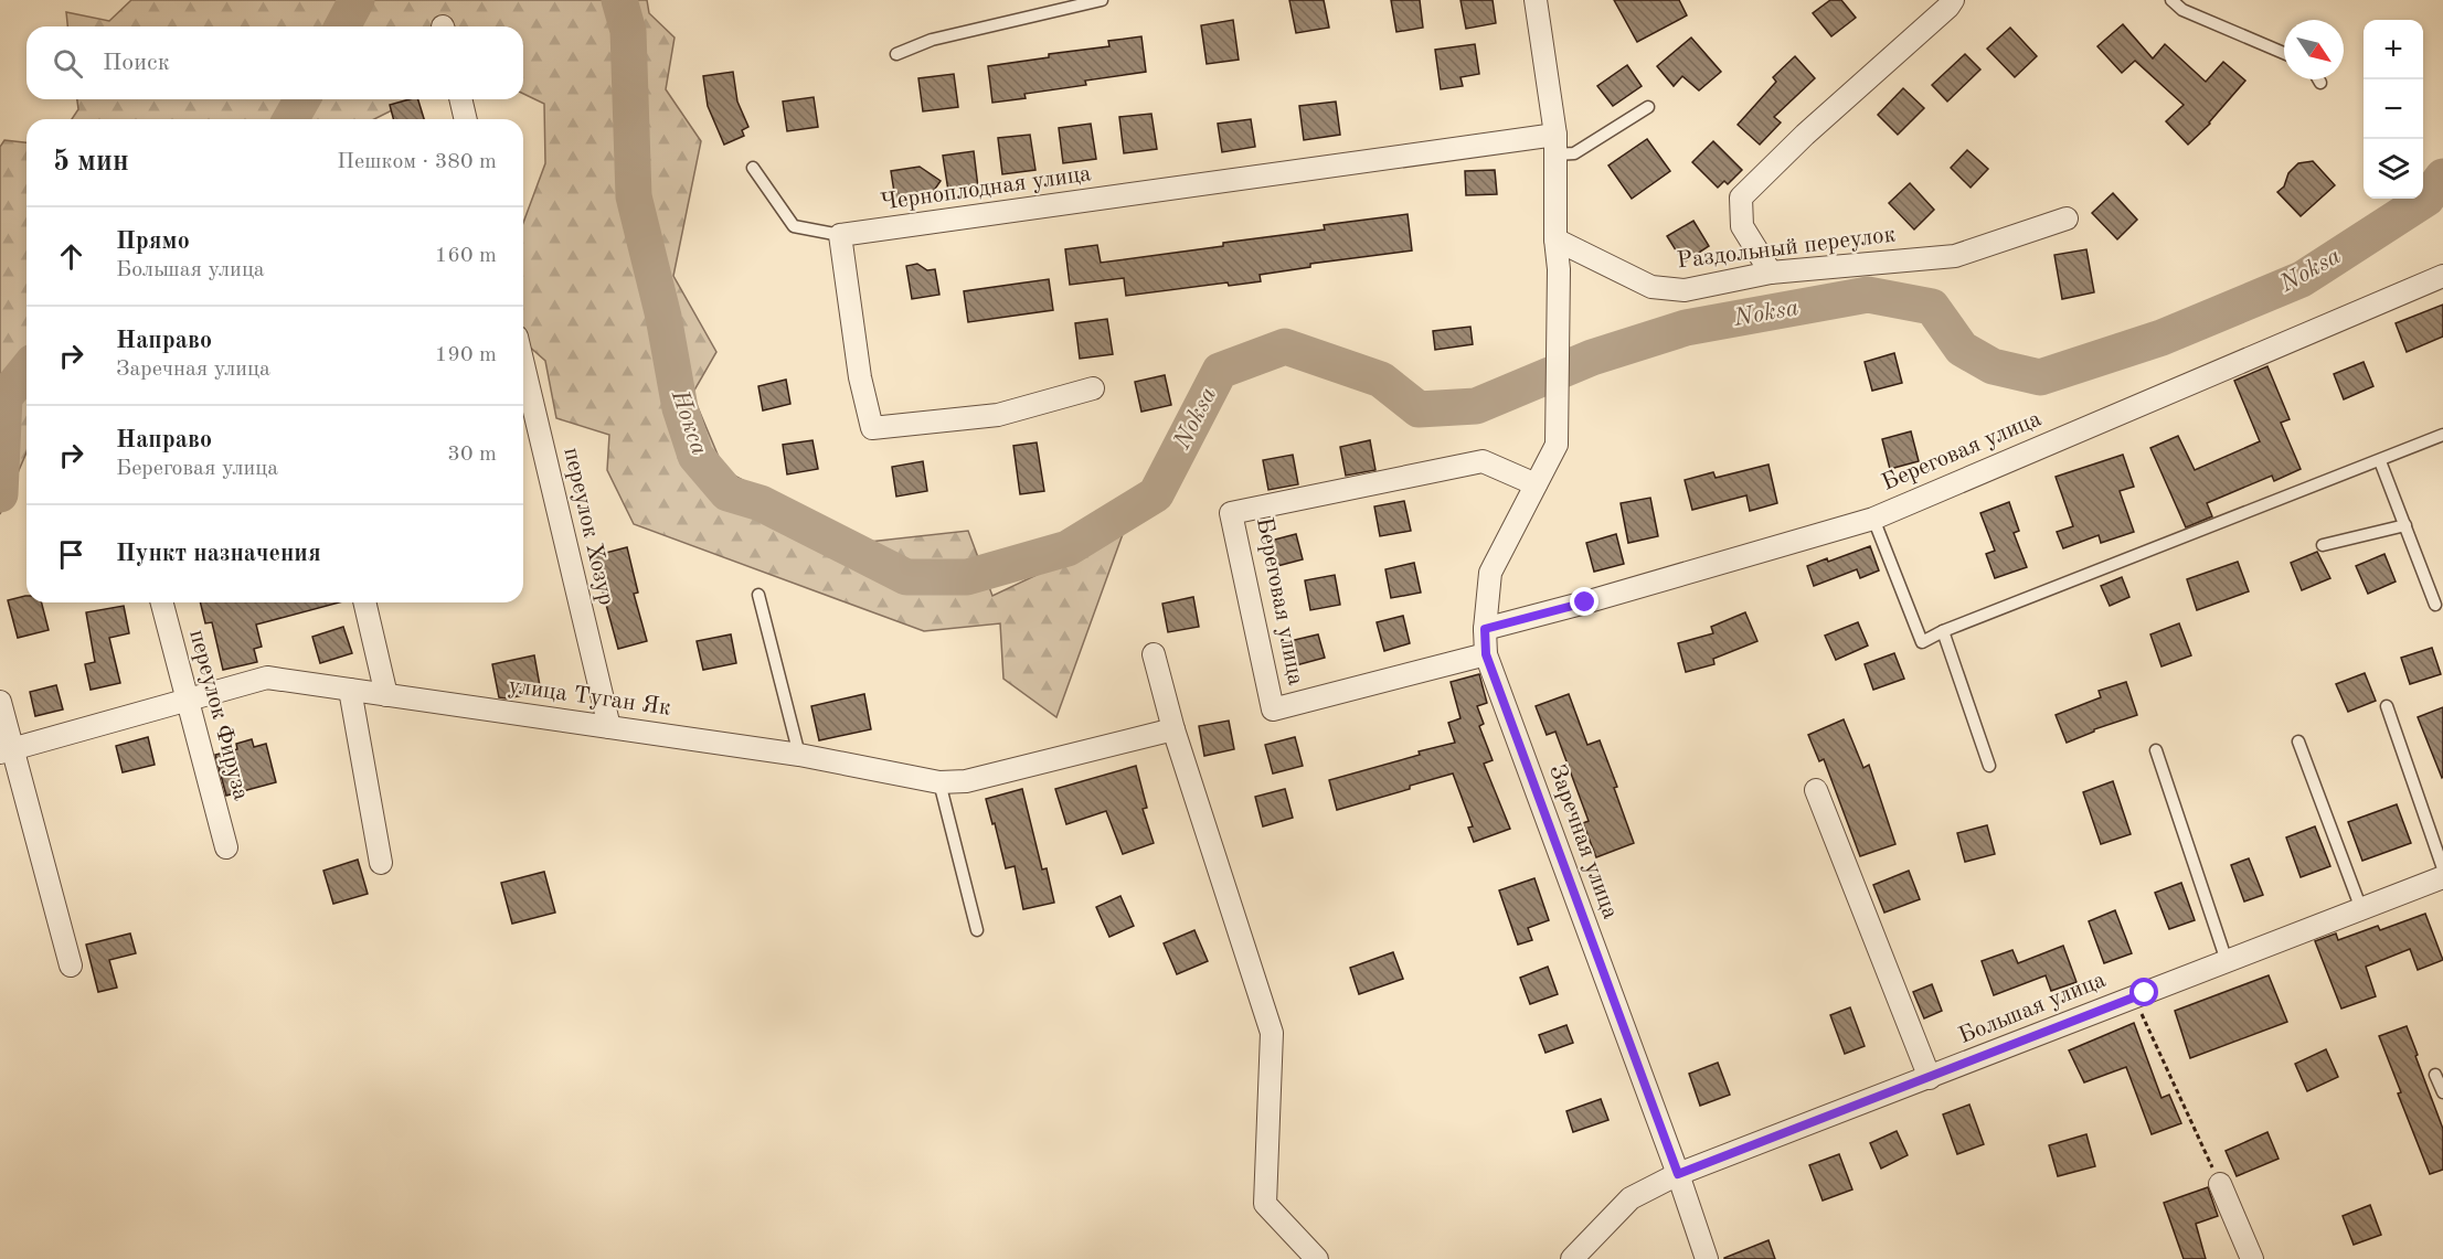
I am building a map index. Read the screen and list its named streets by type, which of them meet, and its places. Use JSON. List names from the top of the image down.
{
  "streets": {
    "street": [
      "Черноплодная улица",
      "Раздольный переулок",
      "Береговая улица",
      "переулок Хозур",
      "улица Туган Як",
      "переулок Фируза",
      "Заречная улица",
      "Большая улица"
    ]
  },
  "crossings": [
    ["Раздольный переулок", "Заречная улица"],
    ["Береговая улица", "Заречная улица"],
    ["переулок Хозур", "улица Туган Як"],
    ["улица Туган Як", "переулок Фируза"],
    ["Заречная улица", "Большая улица"]
  ],
  "water": ["Noksa", "Нокса"],
  "north": "bottom right",
  "page": {
    "map_buttons": ["+", "−"],
    "search": "Поиск",
    "heading": ["5 мин", "Пешком · 380 m"],
    "list": [
      ["Прямо", "Большая улица", "160 m"],
      ["Направо", "Заречная улица", "190 m"],
      ["Направо", "Береговая улица", "30 m"],
      "Пункт назначения"
    ]
  }
}
